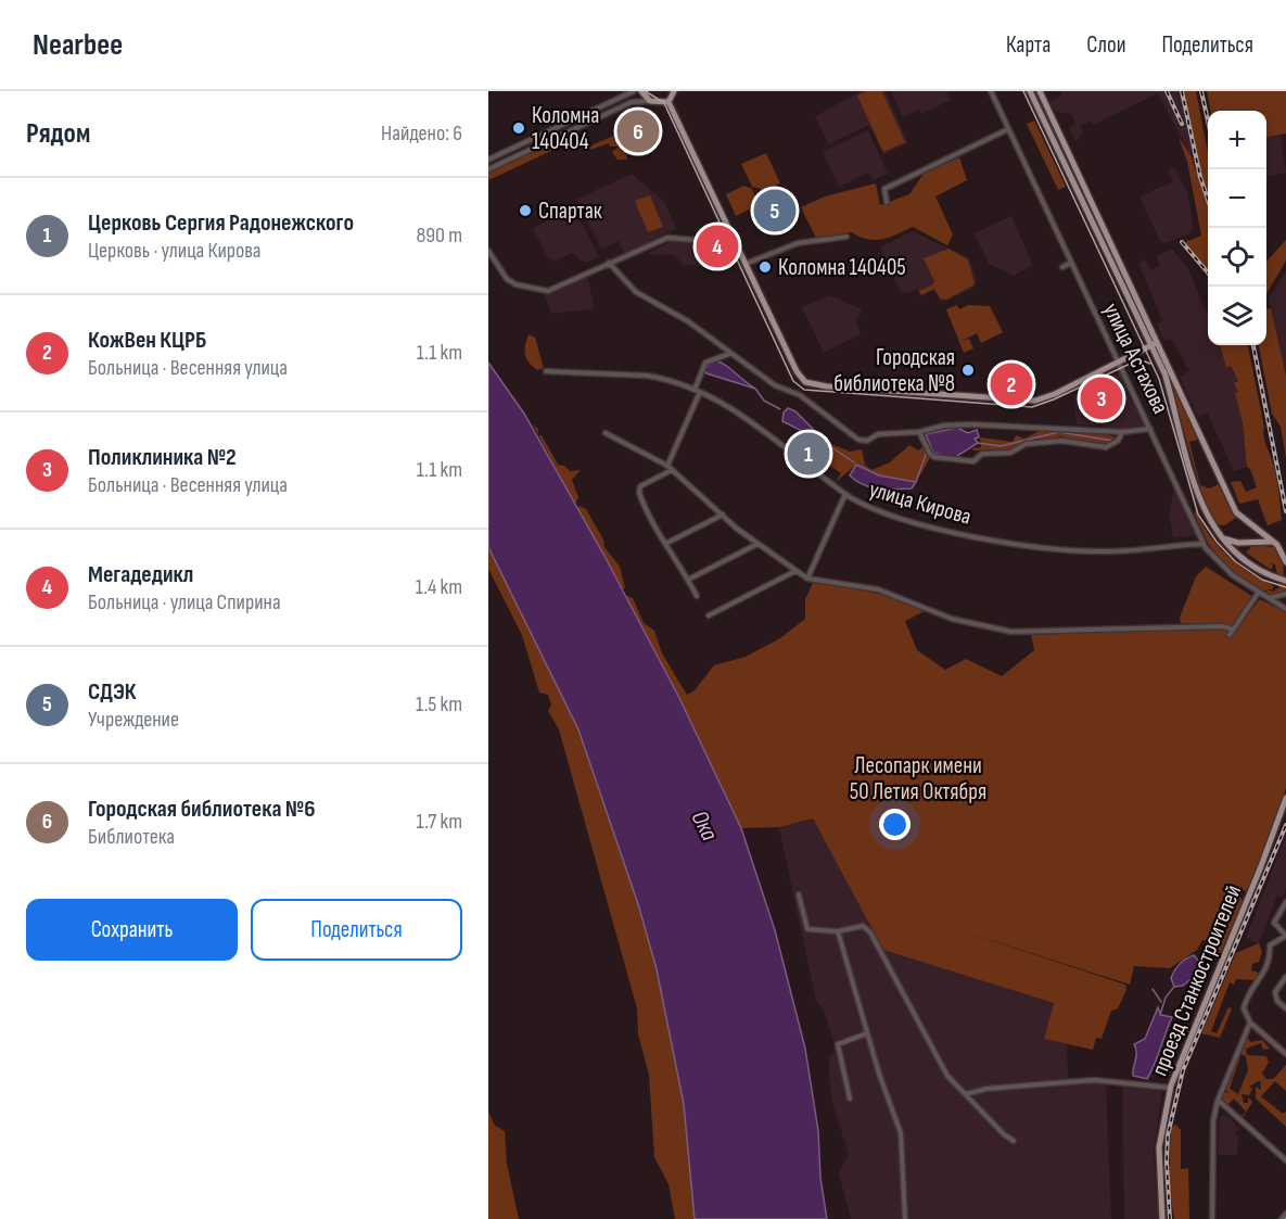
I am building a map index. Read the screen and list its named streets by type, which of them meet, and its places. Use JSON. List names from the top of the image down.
{
  "streets": {
    "main road": ["улица Астахова", "проезд Станкостроителей"],
    "street": ["улица Кирова"]
  },
  "crossings": [
    ["улица Астахова", "улица Кирова"]
  ],
  "water": ["Ока"],
  "parks": ["Лесопарк имени 50 Летия Октября"],
  "places": [
    "Коломна 140404",
    "Спартак",
    "Коломна 140405",
    "Городская библиотека №8"
  ],
  "page": {
    "header": "Nearbee",
    "nav": ["Карта", "Слои", "Поделиться"],
    "heading": ["Рядом", "Найдено: 6"],
    "pins": [
      "6",
      "5",
      "4",
      "2",
      "3",
      "1"
    ],
    "map_buttons": ["+", "−"],
    "list": [
      {
        "mark": "1",
        "name": "Церковь Сергия Радонежского",
        "note": "Церковь · улица Кирова",
        "value": "890 m"
      },
      {
        "mark": "2",
        "name": "КожВен КЦРБ",
        "note": "Больница · Весенняя улица",
        "value": "1.1 km"
      },
      {
        "mark": "3",
        "name": "Поликлиника №2",
        "note": "Больница · Весенняя улица",
        "value": "1.1 km"
      },
      {
        "mark": "4",
        "name": "Мегадедикл",
        "note": "Больница · улица Спирина",
        "value": "1.4 km"
      },
      {
        "mark": "5",
        "name": "СДЭК",
        "note": "Учреждение",
        "value": "1.5 km"
      },
      {
        "mark": "6",
        "name": "Городская библиотека №6",
        "note": "Библиотека",
        "value": "1.7 km"
      }
    ],
    "buttons": ["Сохранить", "Поделиться"]
  }
}
